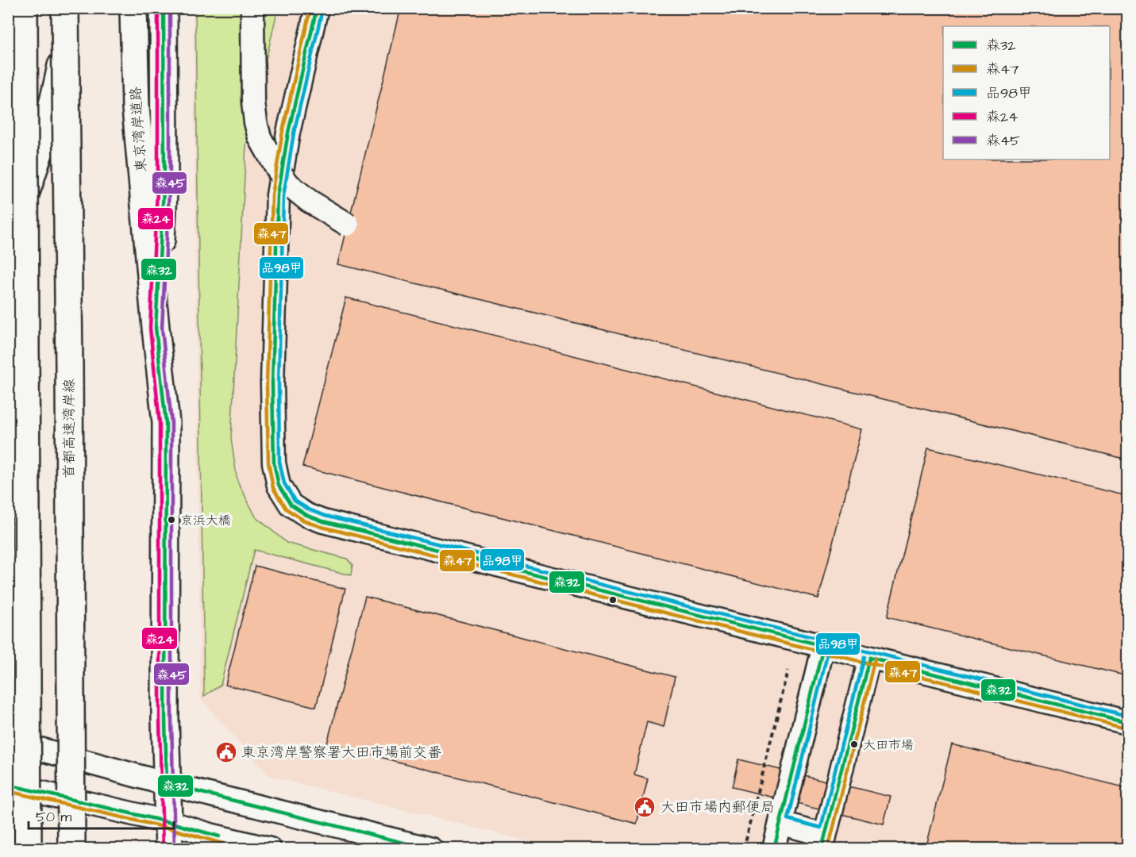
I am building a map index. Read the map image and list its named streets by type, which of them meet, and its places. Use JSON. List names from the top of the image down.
{
  "streets": {
    "highway": ["東京湾岸道路", "首都高速湾岸線"]
  },
  "places": {
    "other": ["京浜大橋", "大田市場"],
    "public building": ["東京湾岸警察署大田市場前交番", "大田市場内郵便局"]
  },
  "lines": [
    "transit line 森32",
    "transit line 森47",
    "transit line 森24",
    "transit line 森45",
    "transit line 品98甲"
  ],
  "legend": [
    "森32",
    "森47",
    "品98甲",
    "森24",
    "森45"
  ],
  "scale_bar": "50 m"
}
